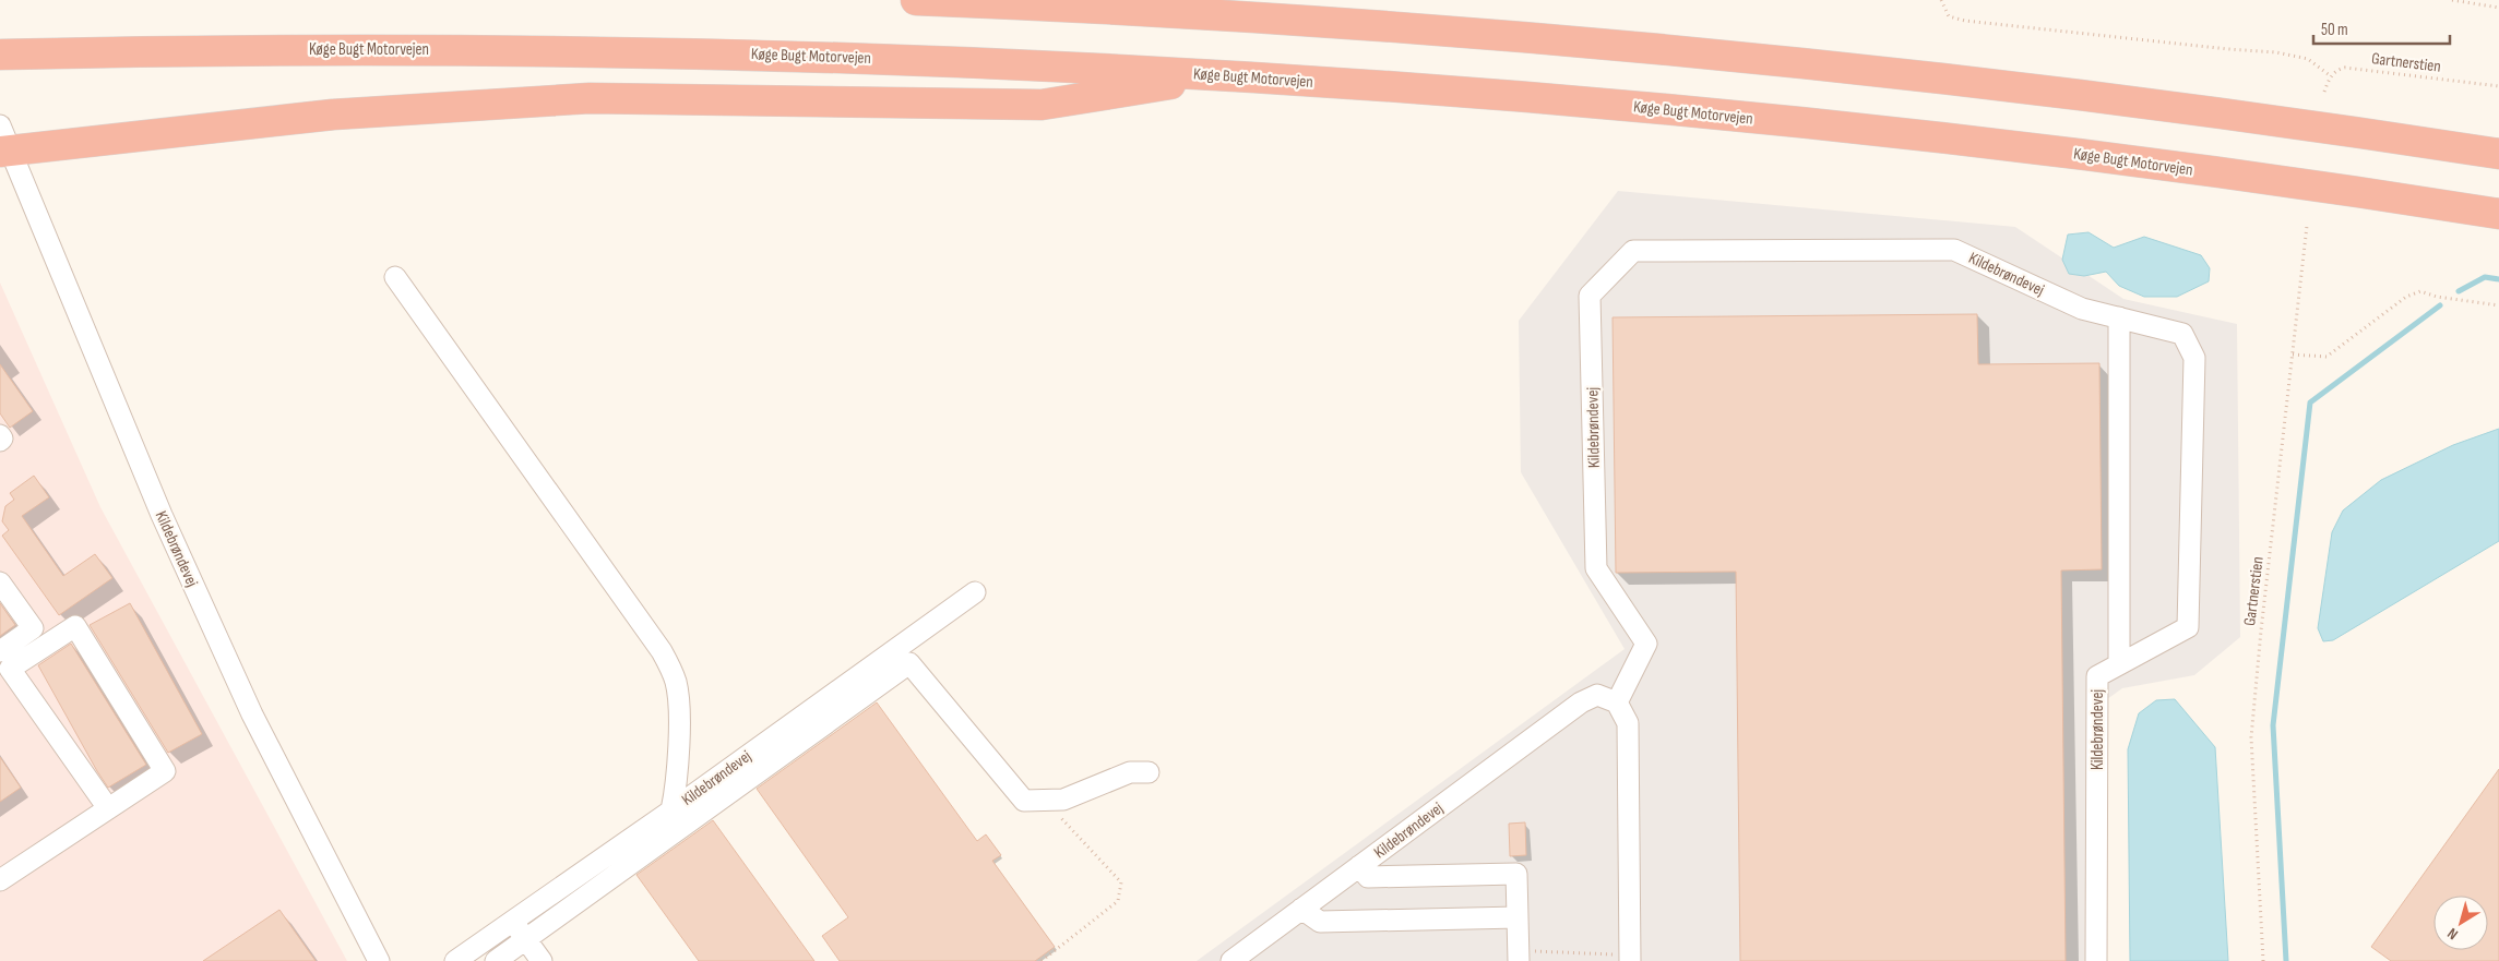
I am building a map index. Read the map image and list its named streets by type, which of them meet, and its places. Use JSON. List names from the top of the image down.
{
  "streets": {
    "highway": ["Køge Bugt Motorvejen"],
    "street": ["Kildebrøndevej"],
    "path": ["Gartnerstien"]
  },
  "scale_bar": "50 m",
  "north": "bottom left"
}
